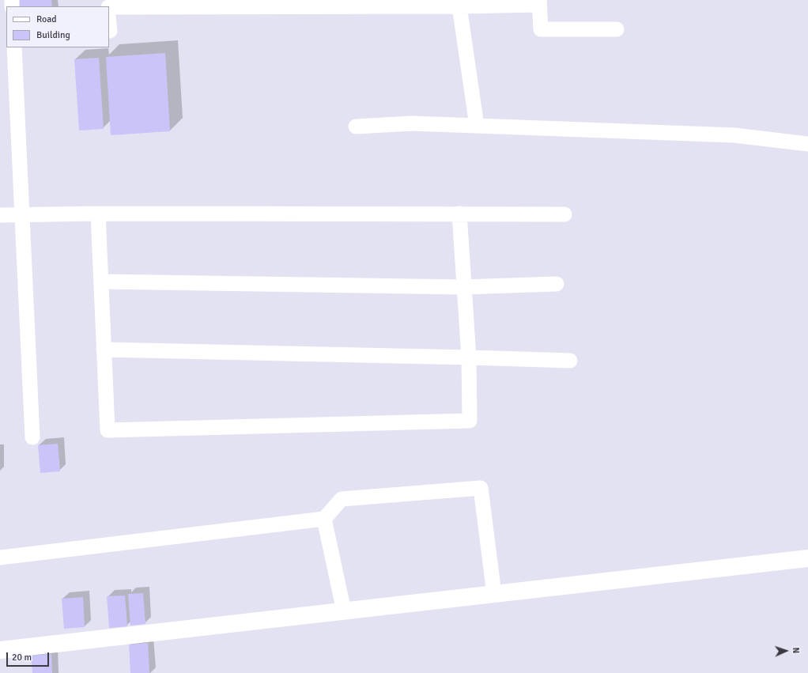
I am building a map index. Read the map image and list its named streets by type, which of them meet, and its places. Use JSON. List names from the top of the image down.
{
  "legend": ["Road", "Building"],
  "scale_bar": "20 m",
  "north": "right"
}
